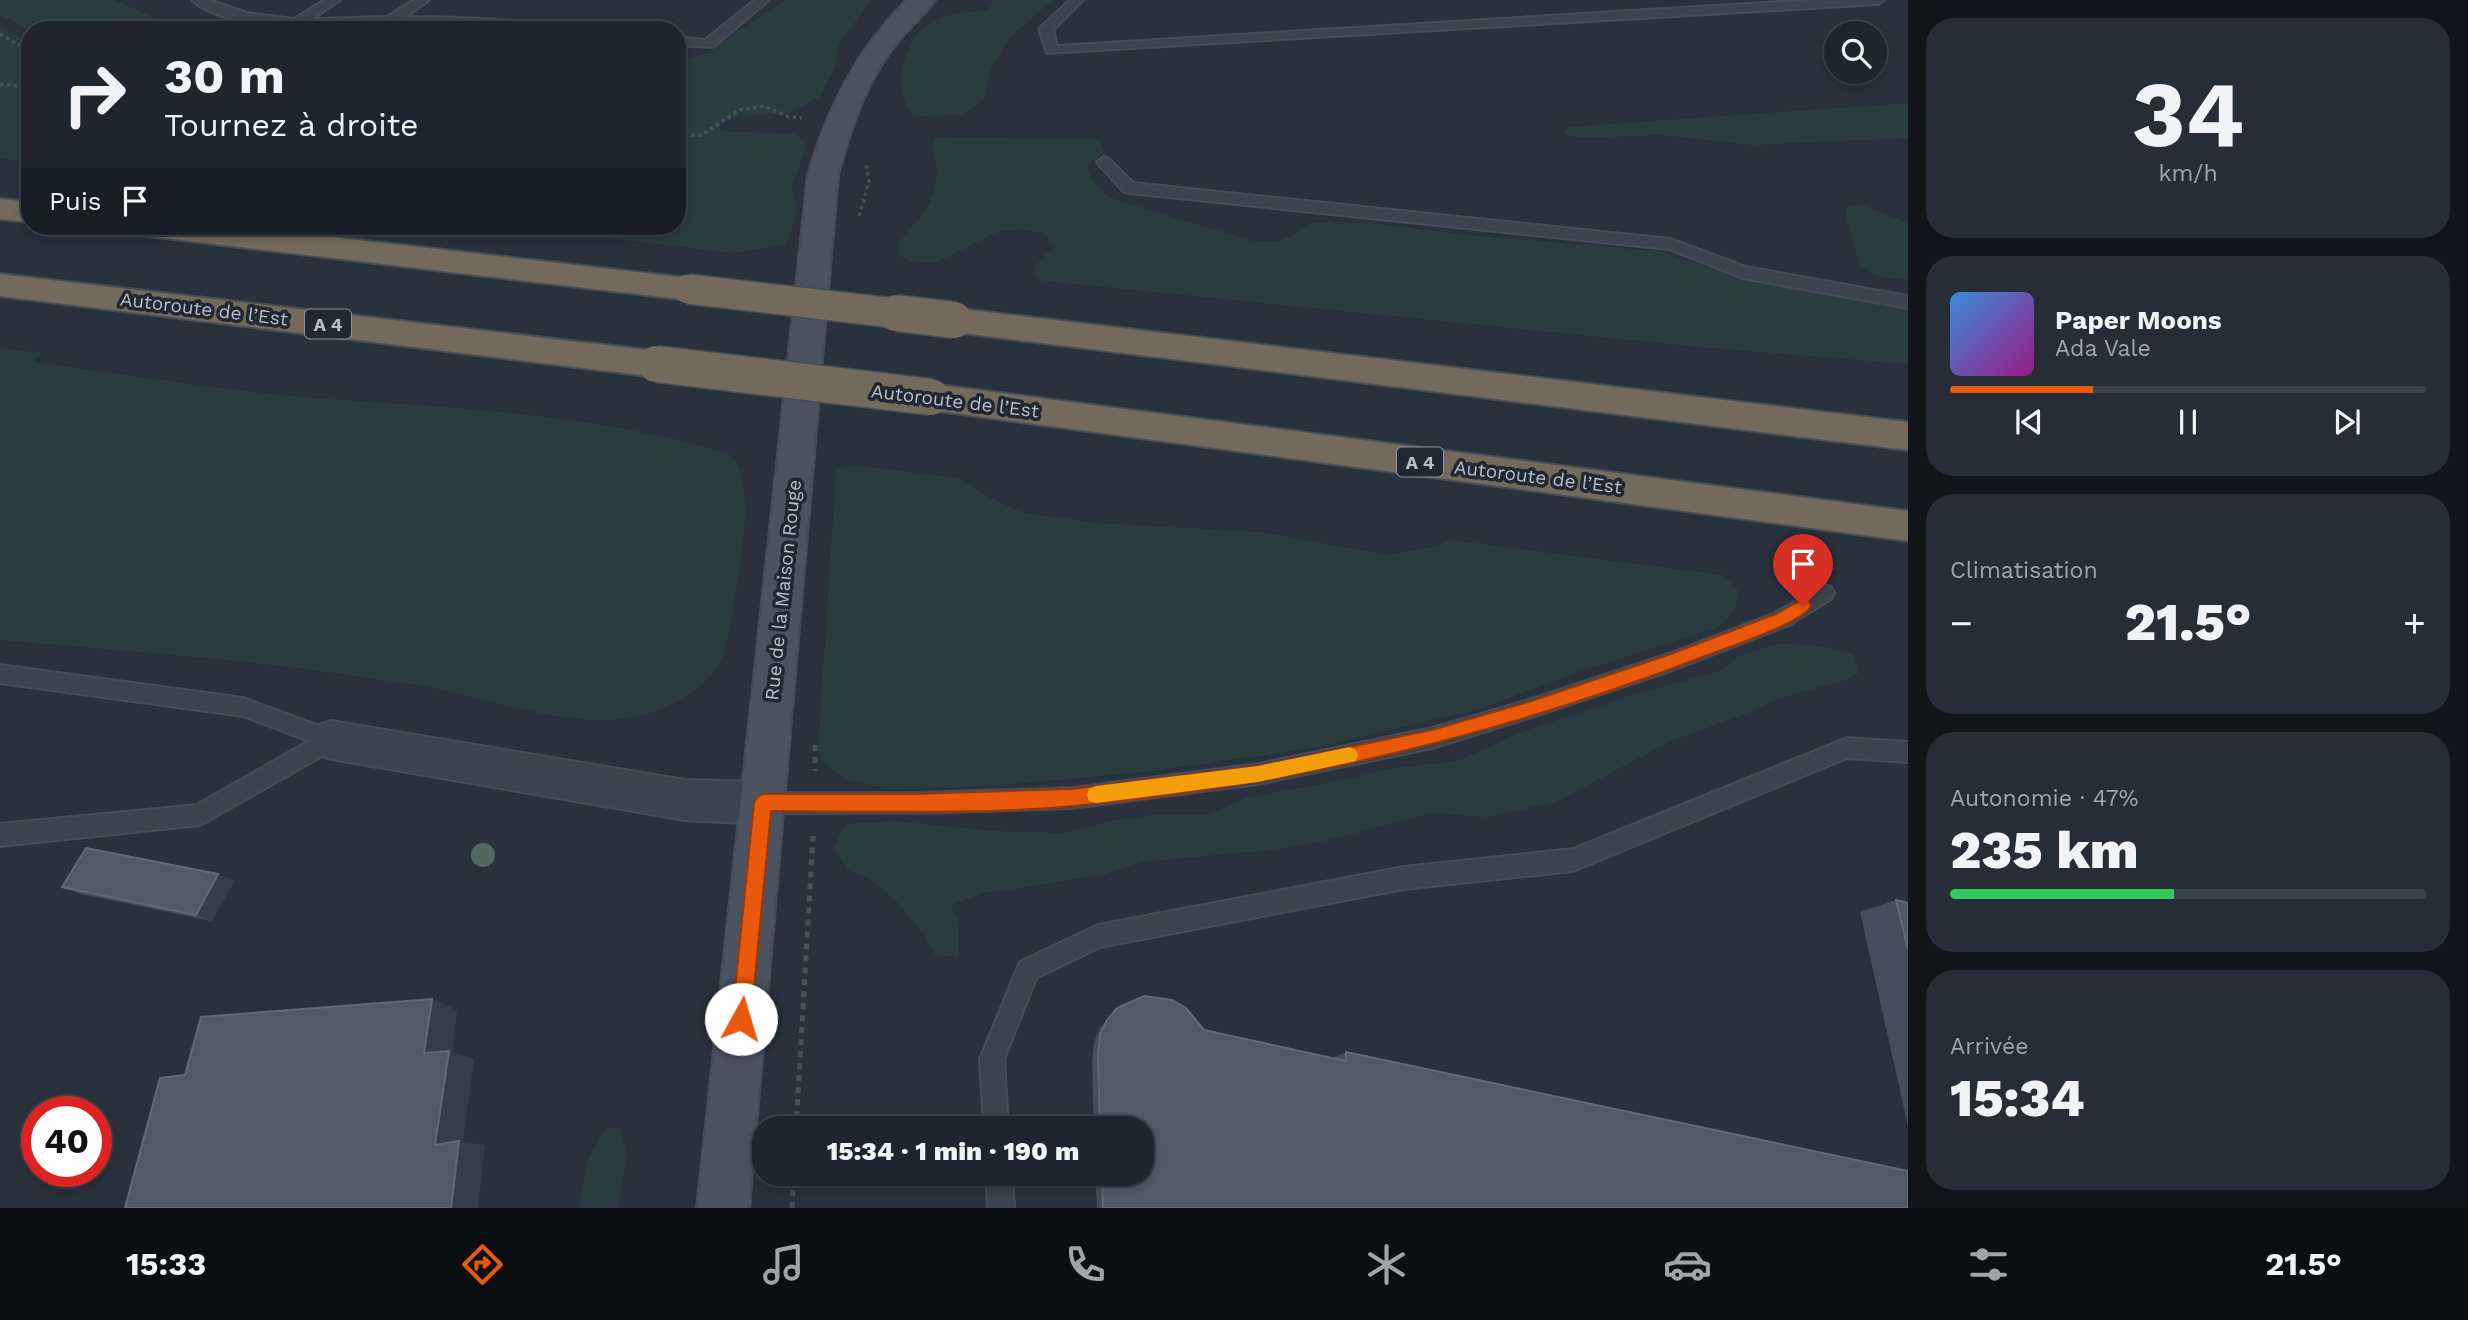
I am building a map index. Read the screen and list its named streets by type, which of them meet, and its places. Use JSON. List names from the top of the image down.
{
  "streets": {
    "highway": ["Autoroute de l’Est", "A 4"],
    "street": ["Rue de la Maison Rouge"]
  },
  "page": {
    "tile": [
      ["34", "km/h"],
      "Climatisation",
      ["Autonomie · 47%", "235 km"],
      ["Arrivée", "15:34"]
    ],
    "turn": ["30 m", "Tournez à droite"],
    "then": "Puis",
    "song": ["Paper Moons", "Ada Vale"],
    "heat": ["−", "21.5°", "+"],
    "limit": "40",
    "trip": "15:34 · 1 min · 190 m",
    "tabs": ["15:33", "21.5°"]
  }
}
